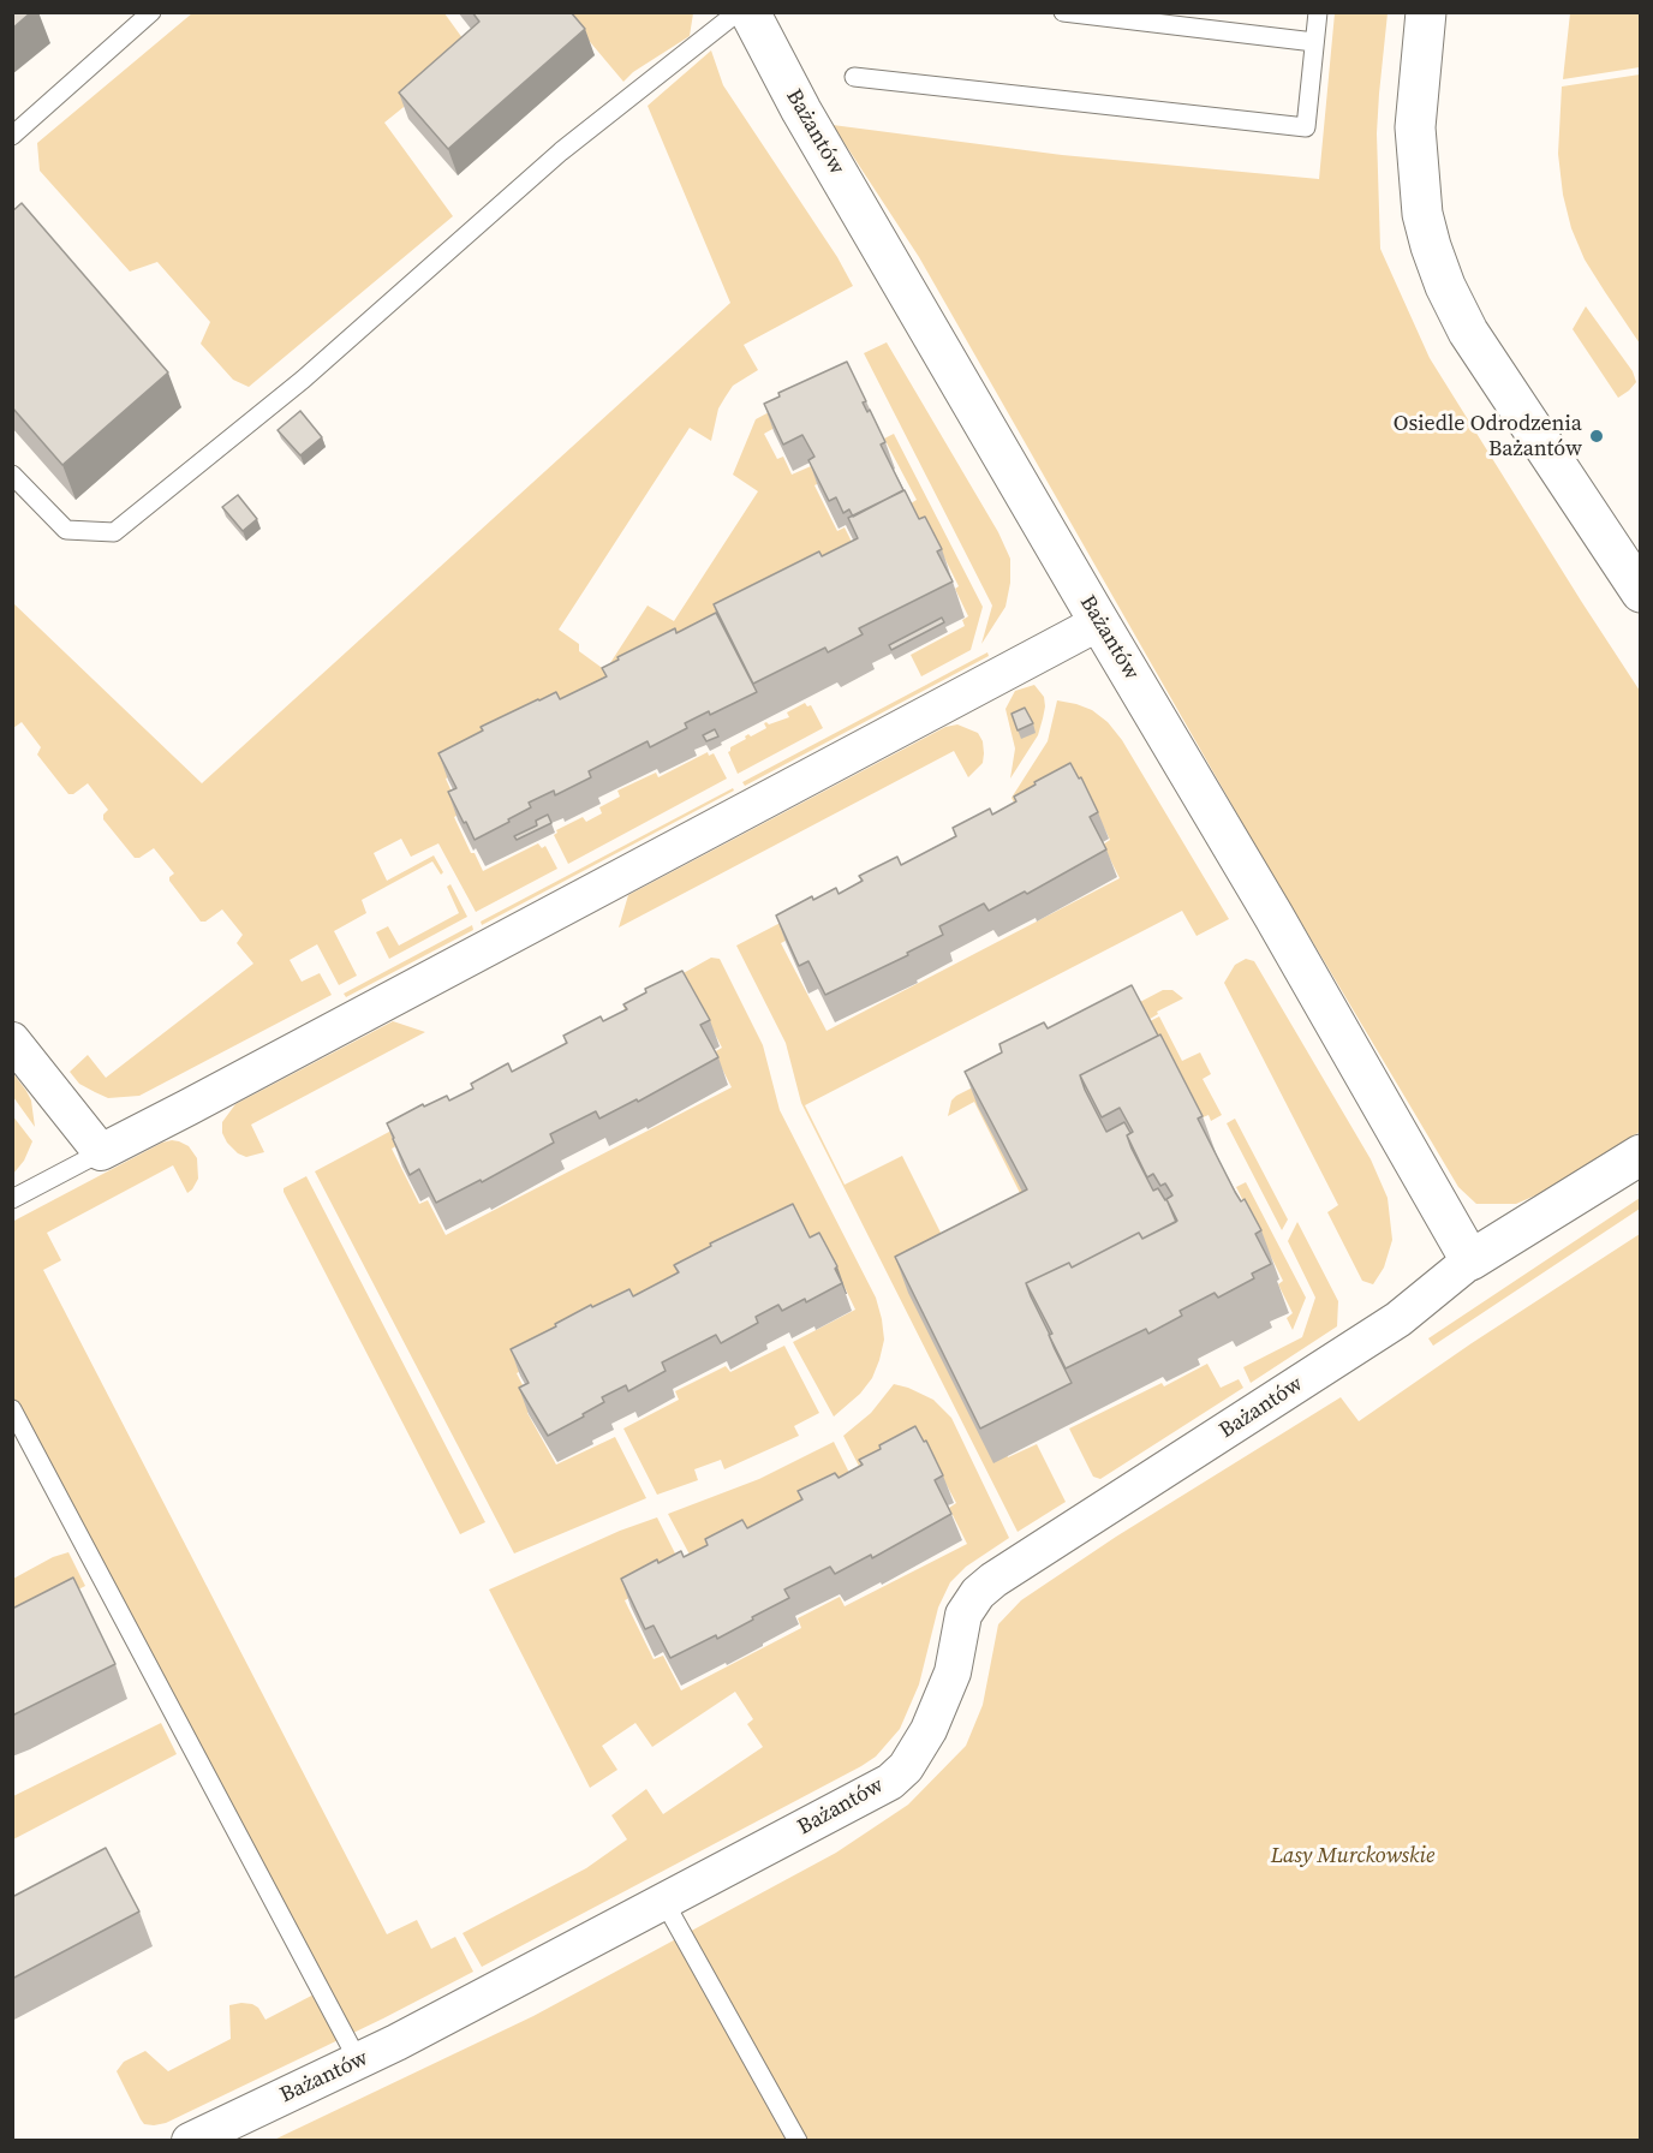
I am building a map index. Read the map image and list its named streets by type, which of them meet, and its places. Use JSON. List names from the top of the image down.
{
  "streets": {
    "street": ["Bażantów"]
  },
  "parks": ["Lasy Murckowskie"],
  "places": ["Osiedle Odrodzenia Bażantów"]
}
